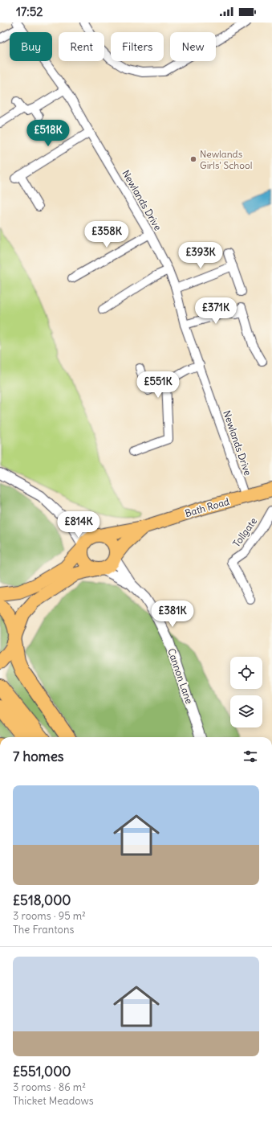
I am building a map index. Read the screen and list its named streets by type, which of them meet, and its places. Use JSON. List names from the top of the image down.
{
  "streets": {
    "main road": ["Bath Road"],
    "street": ["Newlands Drive", "Tollgate", "Cannon Lane"]
  },
  "crossings": [
    ["Newlands Drive", "Bath Road"],
    ["Bath Road", "Cannon Lane"]
  ],
  "places": ["Newlands Girls' School"],
  "page": {
    "status": "17:52",
    "chip": [
      "Buy",
      "Rent",
      "Filters",
      "New"
    ],
    "price": [
      "£518K",
      "£358K",
      "£393K",
      "£371K",
      "£551K",
      "£814K",
      "£381K"
    ],
    "heading": "7 homes",
    "list": [
      {
        "name": "£518,000",
        "note": "3 rooms · 95 m² · The Frantons"
      },
      {
        "name": "£551,000",
        "note": "3 rooms · 86 m² · Thicket Meadows"
      }
    ]
  }
}
